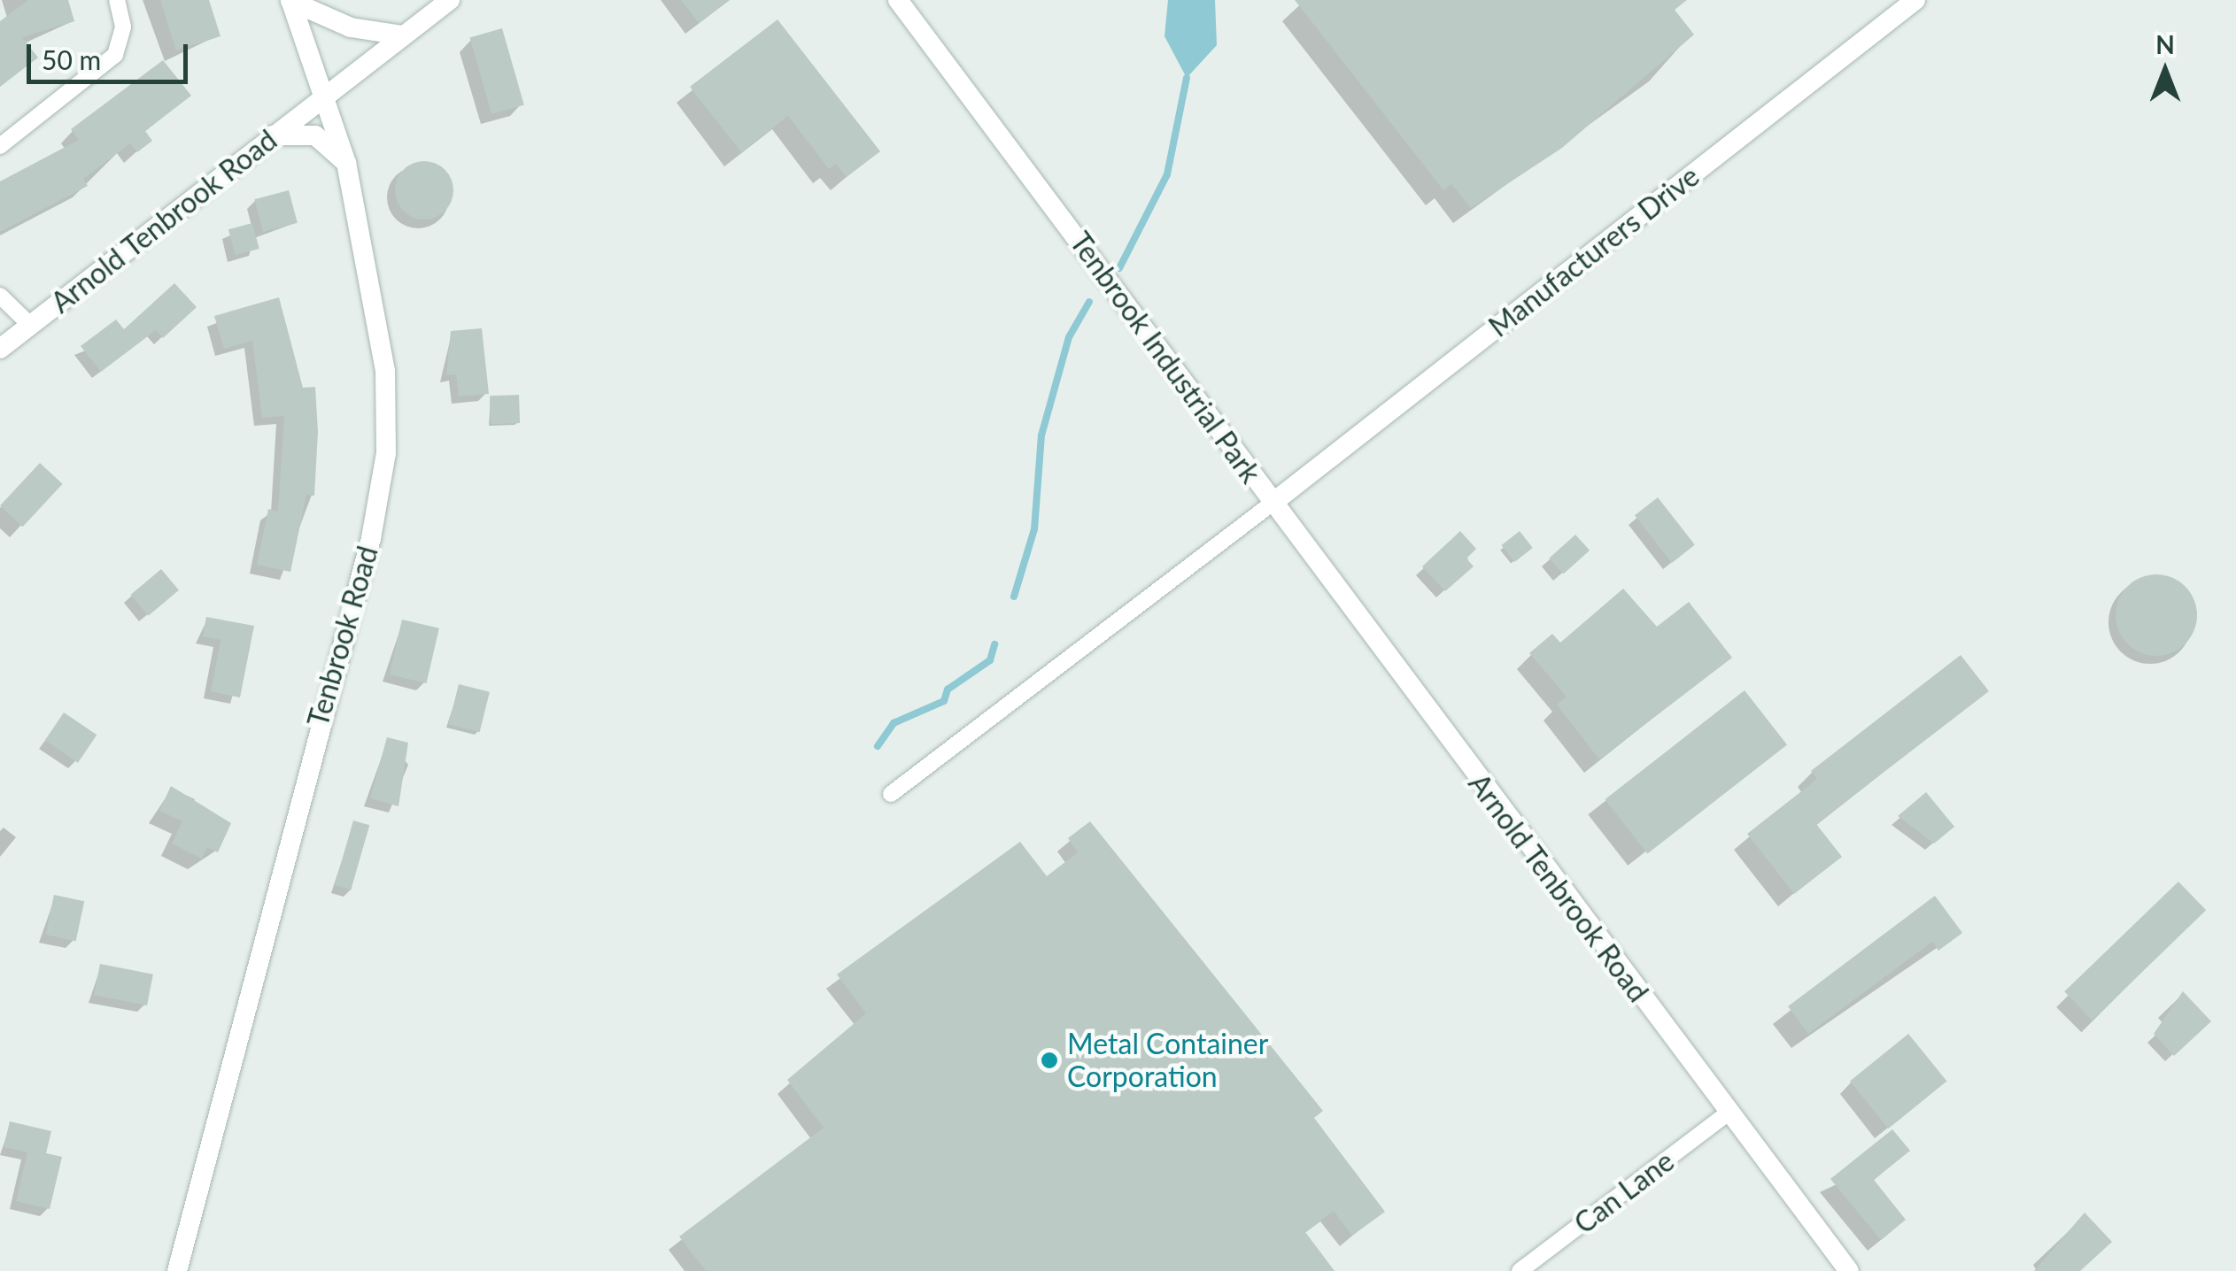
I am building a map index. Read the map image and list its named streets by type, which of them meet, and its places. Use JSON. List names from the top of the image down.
{
  "streets": {
    "street": [
      "Arnold Tenbrook Road",
      "Manufacturers Drive",
      "Tenbrook Industrial Park",
      "Tenbrook Road",
      "Can Lane"
    ]
  },
  "crossings": [
    ["Arnold Tenbrook Road", "Manufacturers Drive"],
    ["Arnold Tenbrook Road", "Tenbrook Industrial Park"],
    ["Arnold Tenbrook Road", "Tenbrook Road"],
    ["Arnold Tenbrook Road", "Can Lane"],
    ["Manufacturers Drive", "Tenbrook Industrial Park"]
  ],
  "places": ["Metal Container Corporation"],
  "scale_bar": "50 m",
  "north": "top"
}
